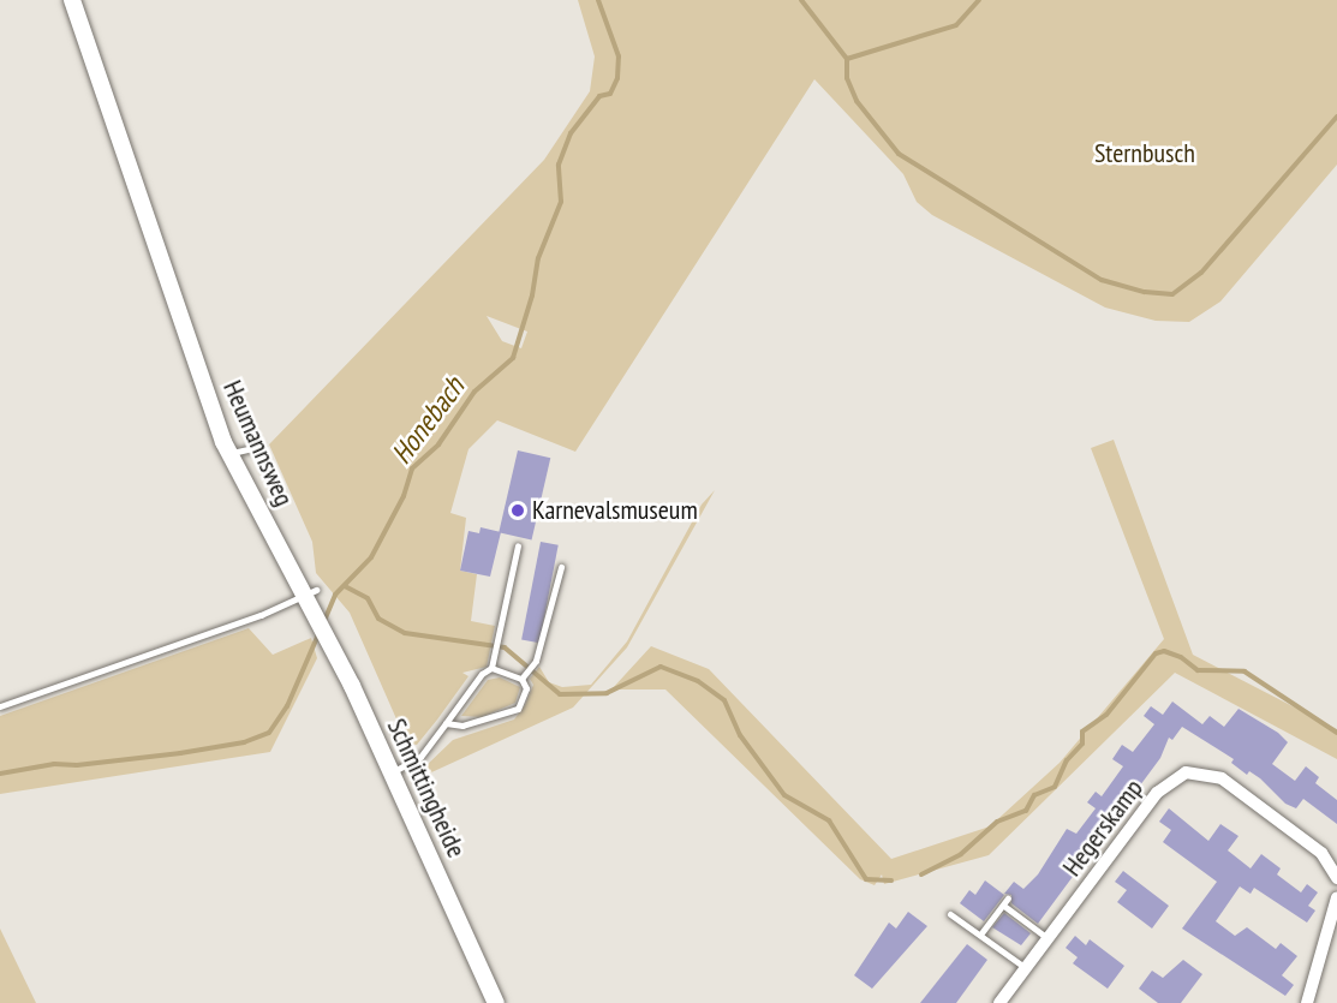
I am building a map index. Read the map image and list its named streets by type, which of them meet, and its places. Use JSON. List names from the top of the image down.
{
  "streets": {
    "street": ["Heumannsweg", "Schmittingheide", "Hegerskamp"]
  },
  "crossings": [
    ["Heumannsweg", "Schmittingheide"]
  ],
  "water": ["Honebach"],
  "parks": ["Sternbusch"],
  "places": ["Karnevalsmuseum"]
}
